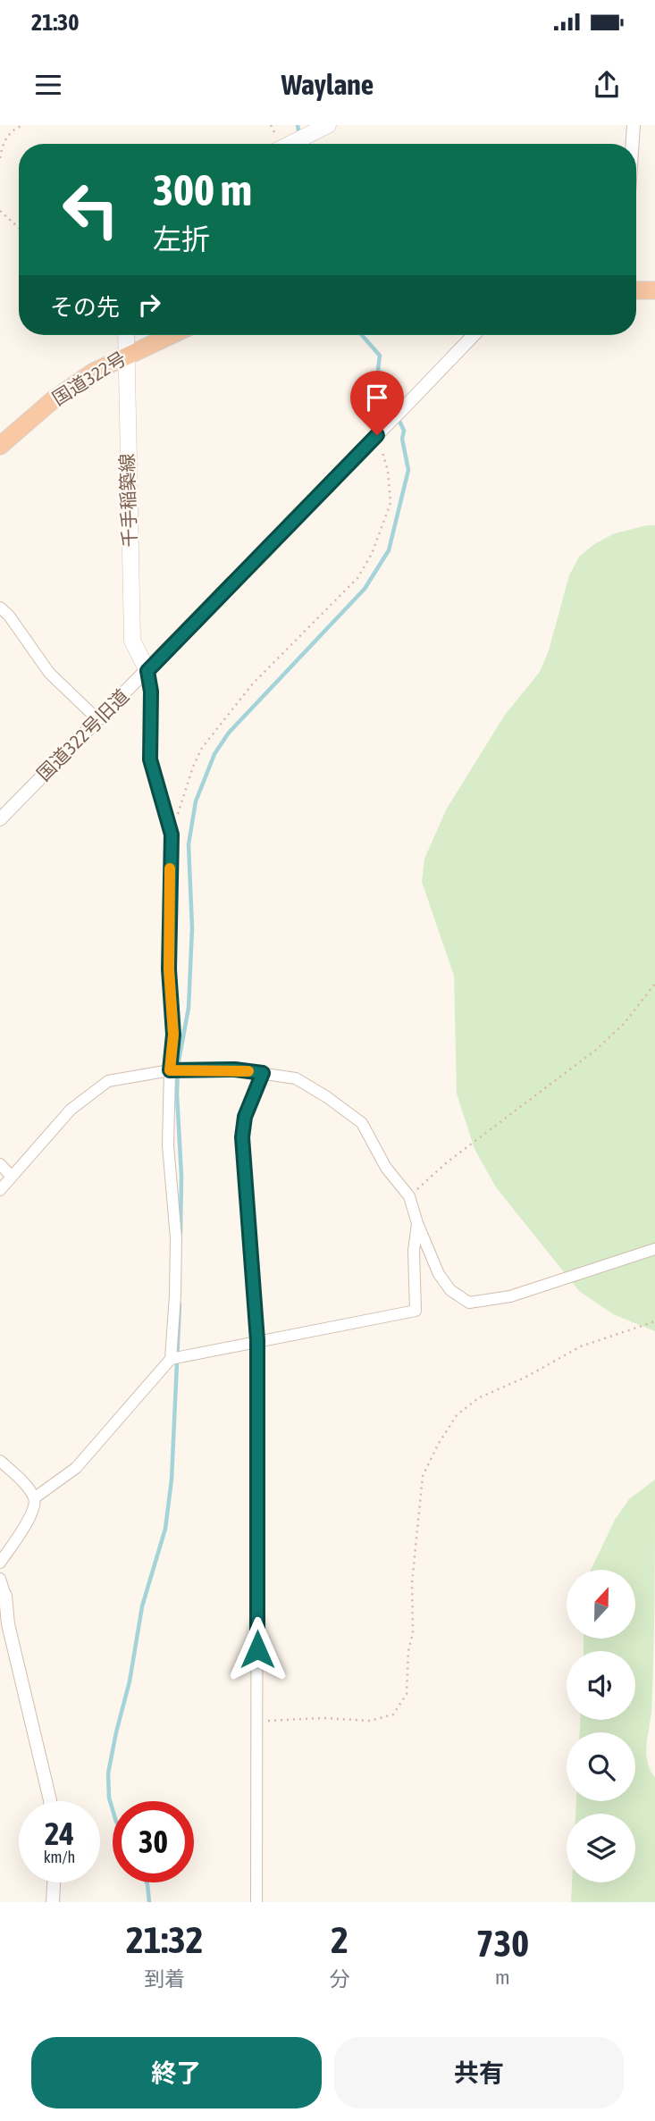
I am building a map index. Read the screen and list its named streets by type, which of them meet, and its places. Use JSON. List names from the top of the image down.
{
  "streets": {
    "highway": ["国道322号"],
    "main road": ["千手稲築線"],
    "street": ["国道322号旧道"]
  },
  "crossings": [
    ["国道322号", "千手稲築線"],
    ["千手稲築線", "国道322号旧道"]
  ],
  "north": "top",
  "page": {
    "status": "21:30",
    "header": "Waylane",
    "turn": ["300 m", "左折"],
    "then": "その先",
    "speed": "24 km/h",
    "limit": "30",
    "eta": [
      "21:32",
      "到着",
      "2",
      "分",
      "730",
      "m"
    ],
    "buttons": ["終了", "共有"]
  }
}
